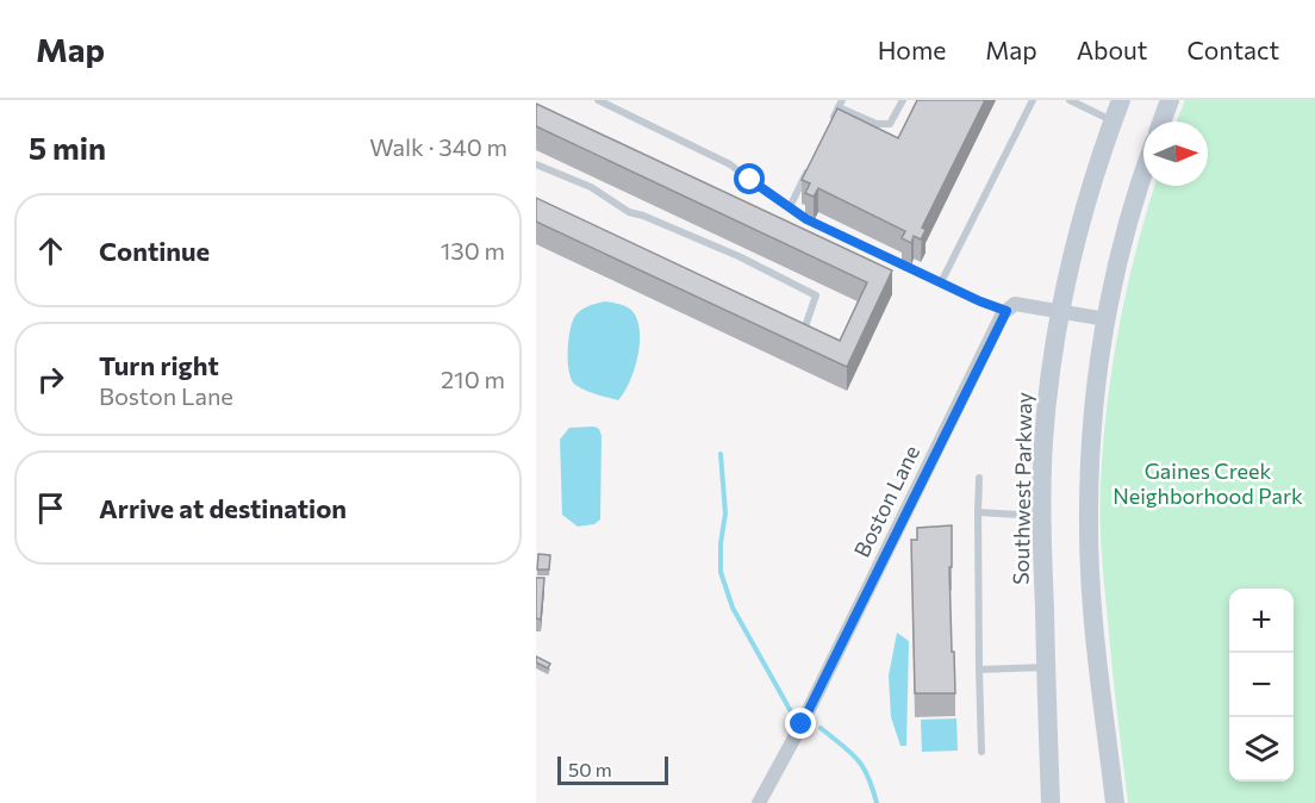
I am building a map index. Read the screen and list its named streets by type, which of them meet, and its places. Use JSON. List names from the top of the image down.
{
  "streets": {
    "main road": ["Southwest Parkway"],
    "street": ["Boston Lane"]
  },
  "parks": ["Gaines Creek Neighborhood Park"],
  "scale_bar": "50 m",
  "north": "right",
  "page": {
    "header": "Map",
    "nav": [
      "Home",
      "Map",
      "About",
      "Contact"
    ],
    "heading": ["5 min", "Walk · 340 m"],
    "list": [
      ["Continue", "130 m"],
      ["Turn right", "Boston Lane", "210 m"],
      "Arrive at destination"
    ],
    "map_buttons": ["+", "−"],
    "scale": "50 m"
  }
}
